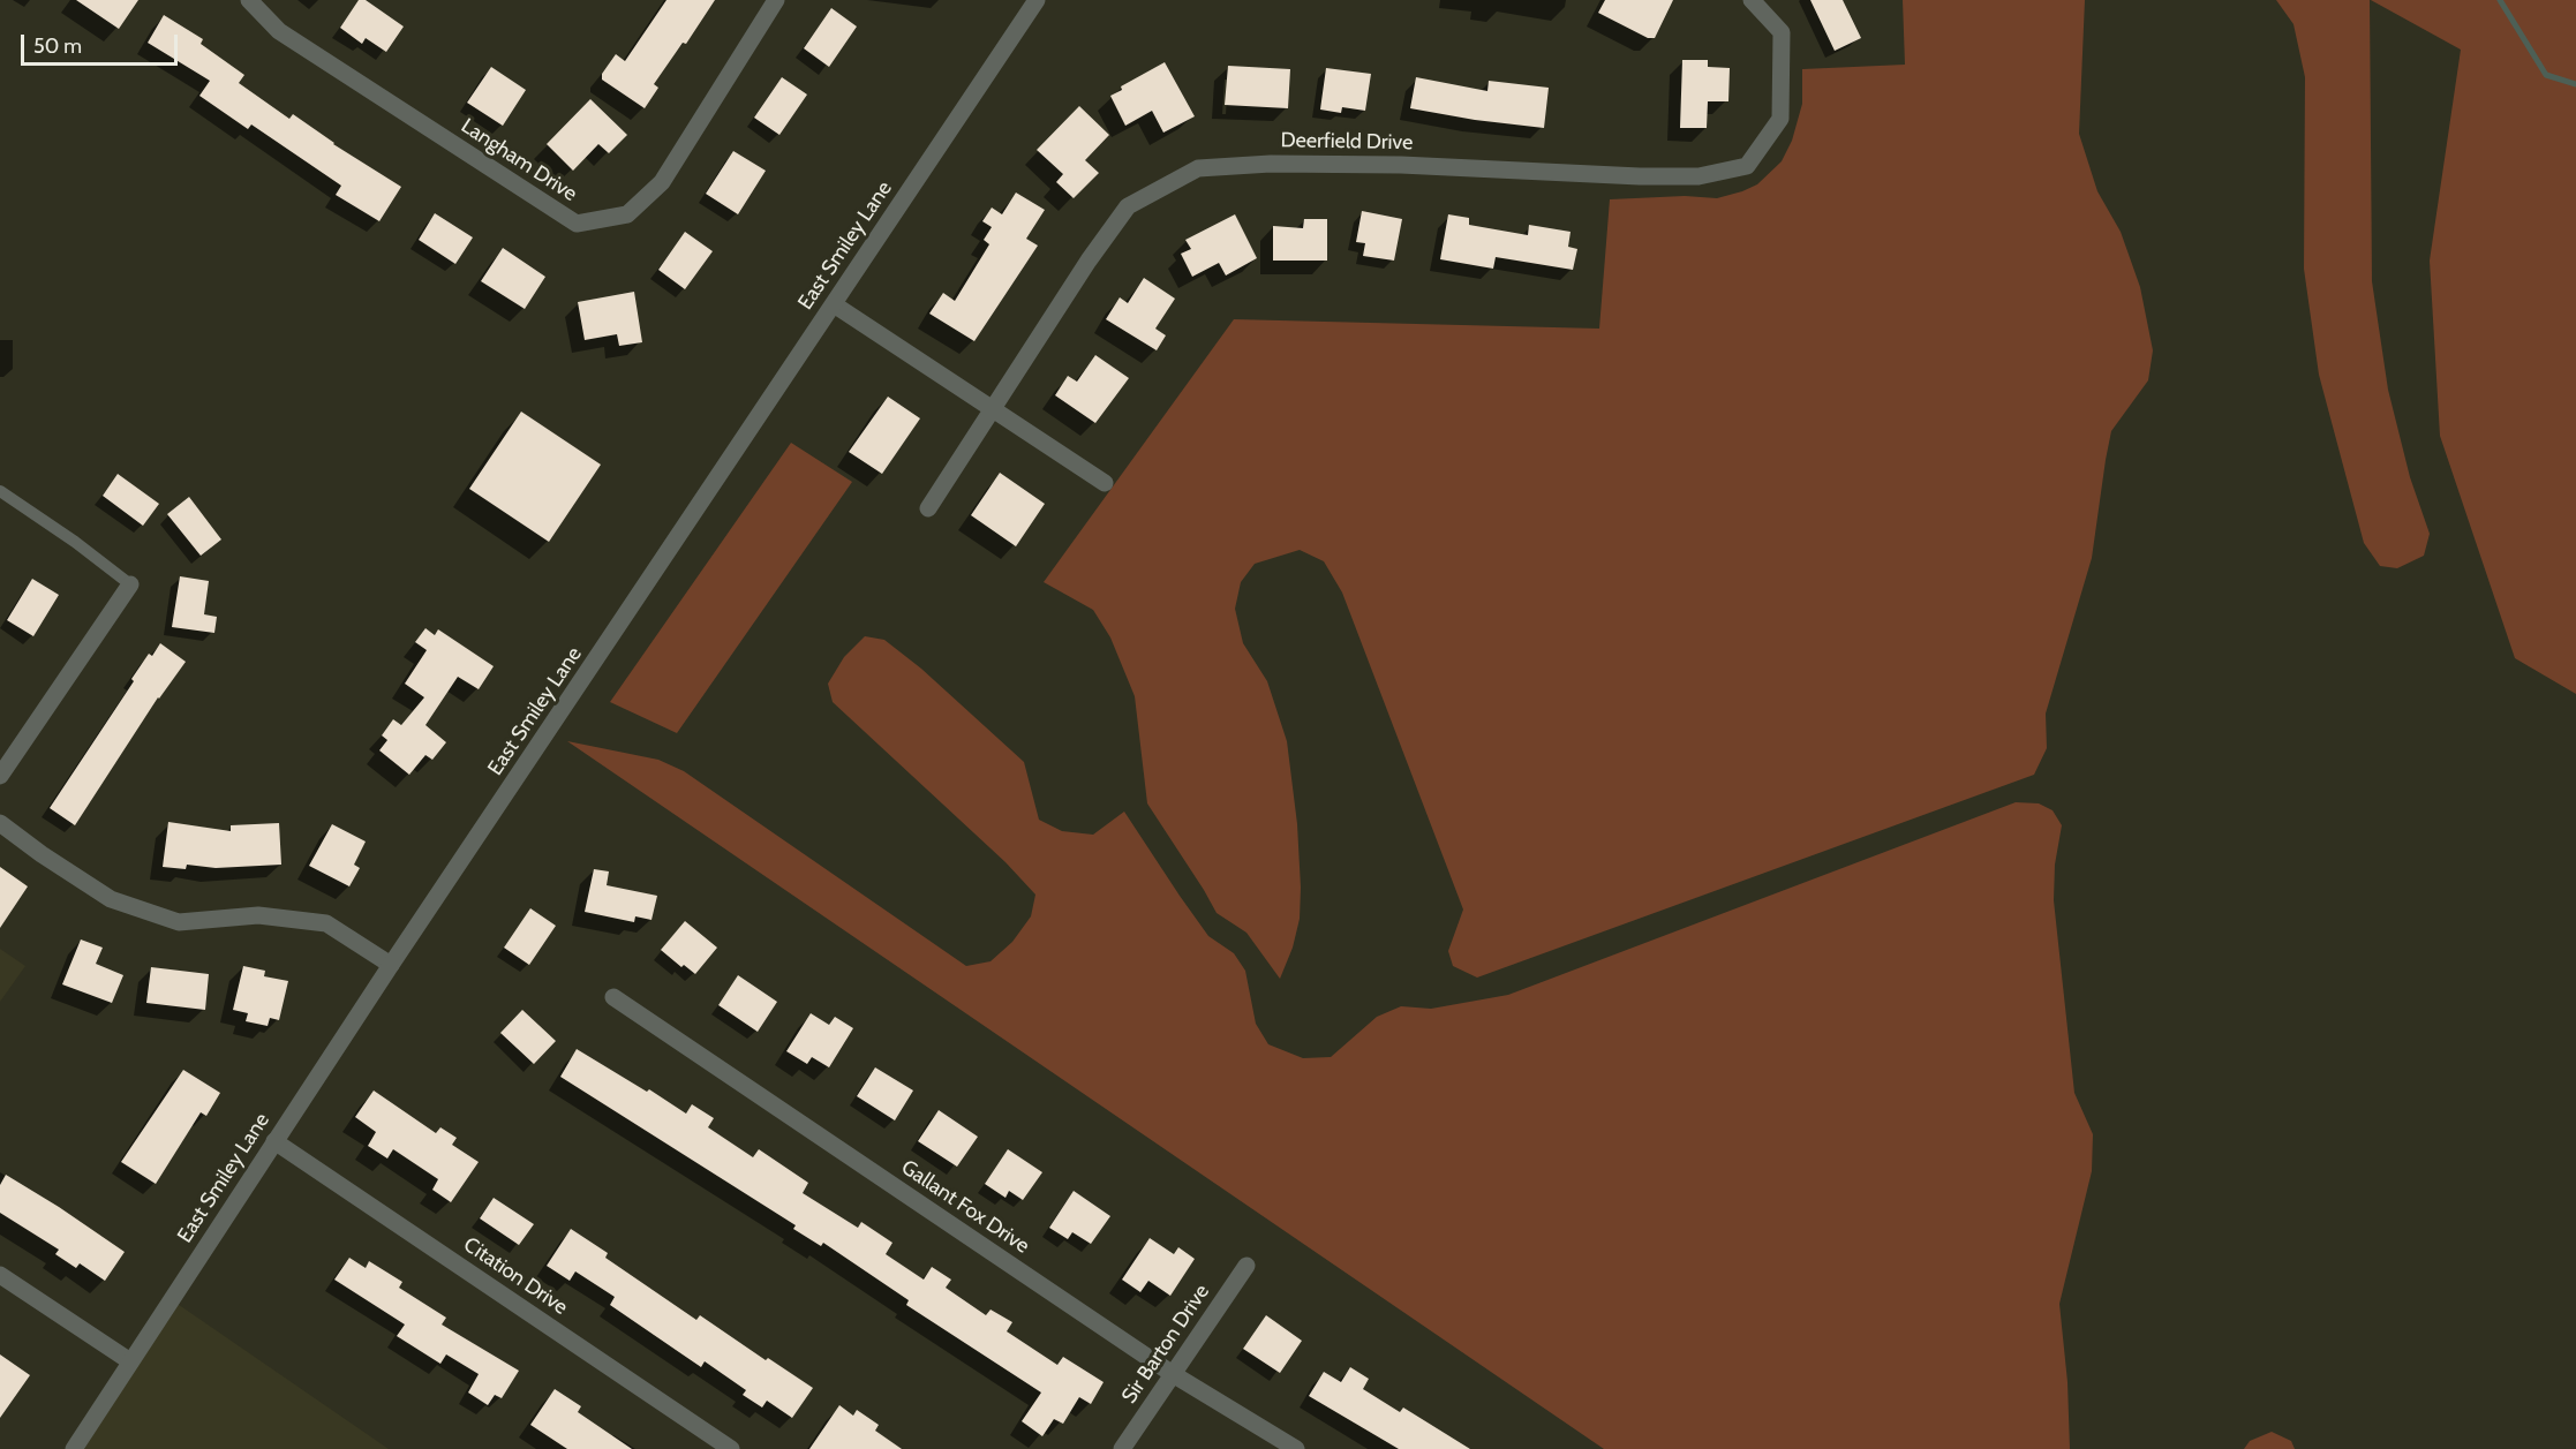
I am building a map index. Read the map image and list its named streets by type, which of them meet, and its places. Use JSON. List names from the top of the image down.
{
  "streets": {
    "street": [
      "Deerfield Drive",
      "Langham Drive",
      "East Smiley Lane",
      "Gallant Fox Drive",
      "Citation Drive",
      "Sir Barton Drive"
    ]
  },
  "crossings": [
    ["East Smiley Lane", "Citation Drive"],
    ["Gallant Fox Drive", "Sir Barton Drive"]
  ],
  "scale_bar": "50 m"
}
